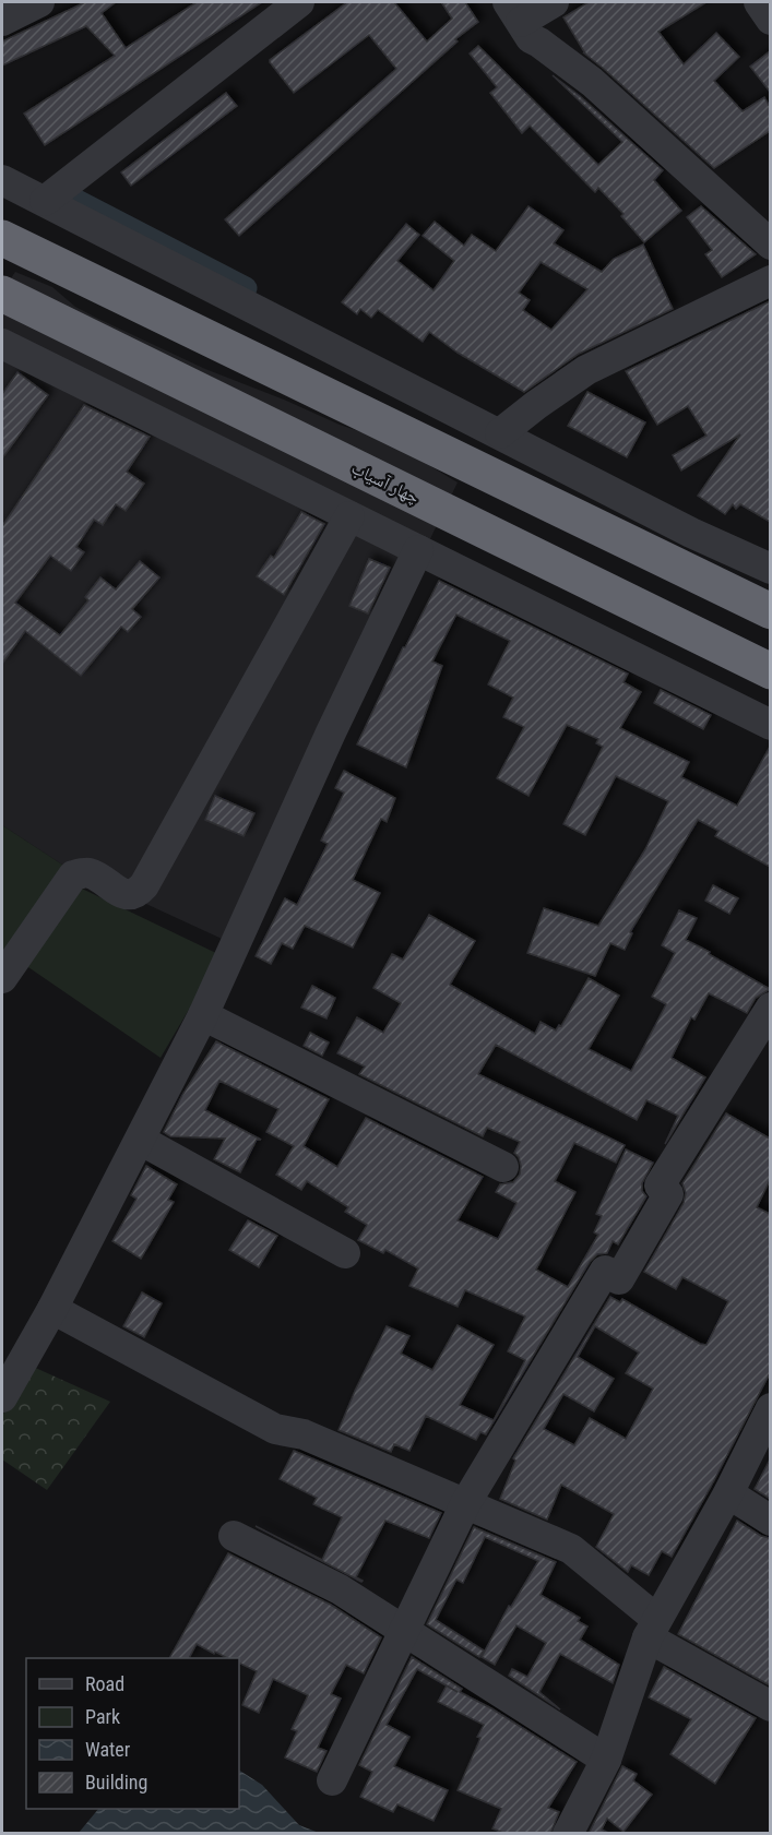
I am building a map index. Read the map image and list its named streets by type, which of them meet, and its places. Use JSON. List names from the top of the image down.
{
  "streets": {
    "highway": ["چهار آسیاب"]
  },
  "legend": [
    "Road",
    "Park",
    "Water",
    "Building"
  ]
}
